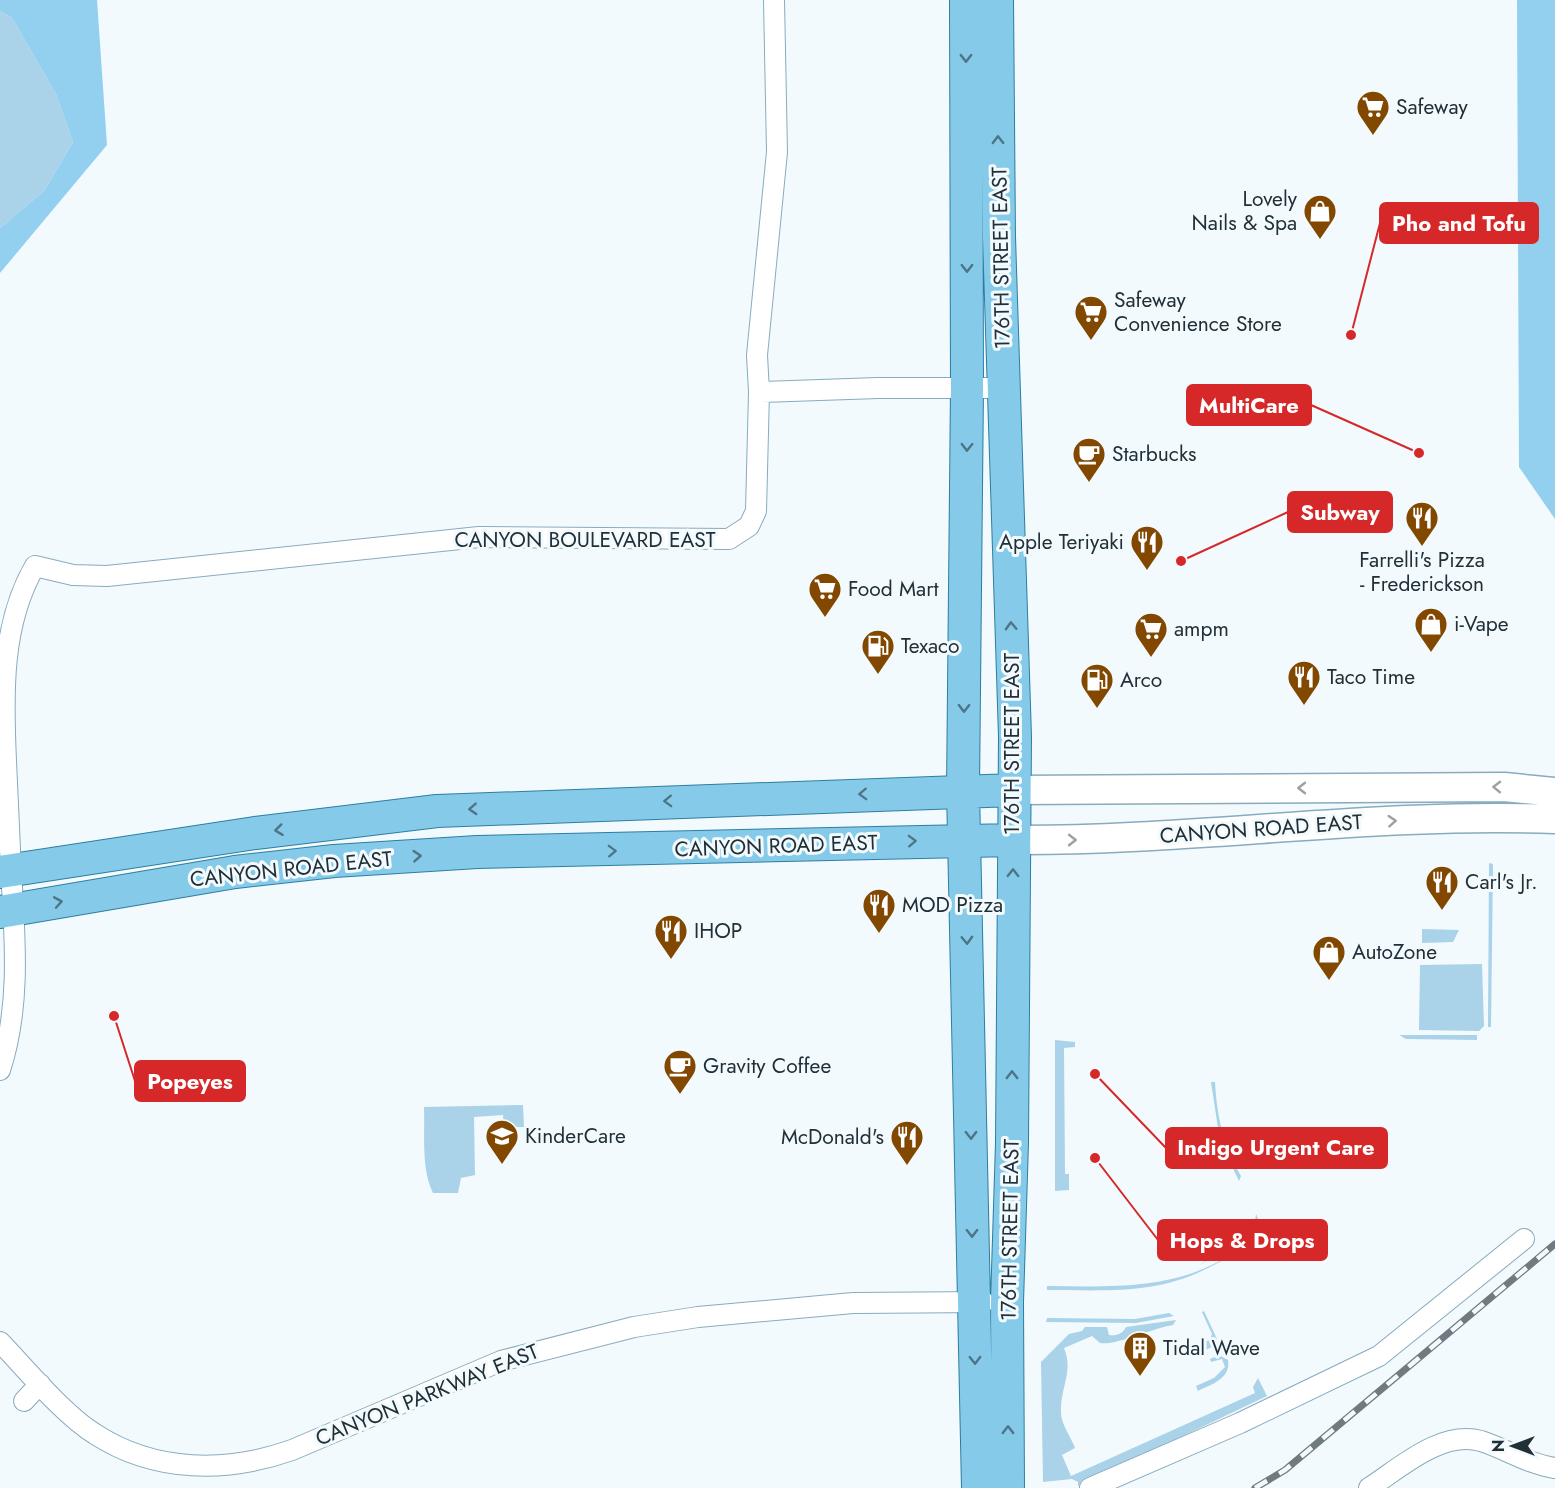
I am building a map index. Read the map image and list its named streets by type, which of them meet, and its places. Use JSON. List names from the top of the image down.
{
  "streets": {
    "main road": ["176TH STREET EAST", "CANYON ROAD EAST"],
    "street": ["CANYON BOULEVARD EAST", "CANYON PARKWAY EAST"]
  },
  "crossings": [
    ["176TH STREET EAST", "CANYON ROAD EAST"],
    ["176TH STREET EAST", "CANYON PARKWAY EAST"],
    ["CANYON BOULEVARD EAST", "CANYON ROAD EAST"]
  ],
  "places": {
    "supermarket": [
      "Safeway",
      "Safeway Convenience Store",
      "Food Mart",
      "ampm"
    ],
    "shop": ["Lovely Nails & Spa", "i-Vape", "AutoZone"],
    "other": [
      "Pho and Tofu",
      "MultiCare",
      "Subway",
      "Popeyes",
      "Indigo Urgent Care",
      "Hops & Drops"
    ],
    "cafe": ["Starbucks", "Gravity Coffee"],
    "restaurant": [
      "Farrelli's Pizza - Frederickson",
      "Apple Teriyaki",
      "Taco Time",
      "Carl's Jr.",
      "MOD Pizza",
      "IHOP",
      "McDonald's"
    ],
    "fuel station": ["Texaco", "Arco"],
    "school or university": ["KinderCare"],
    "building": ["Tidal Wave"]
  },
  "north": "left"
}
